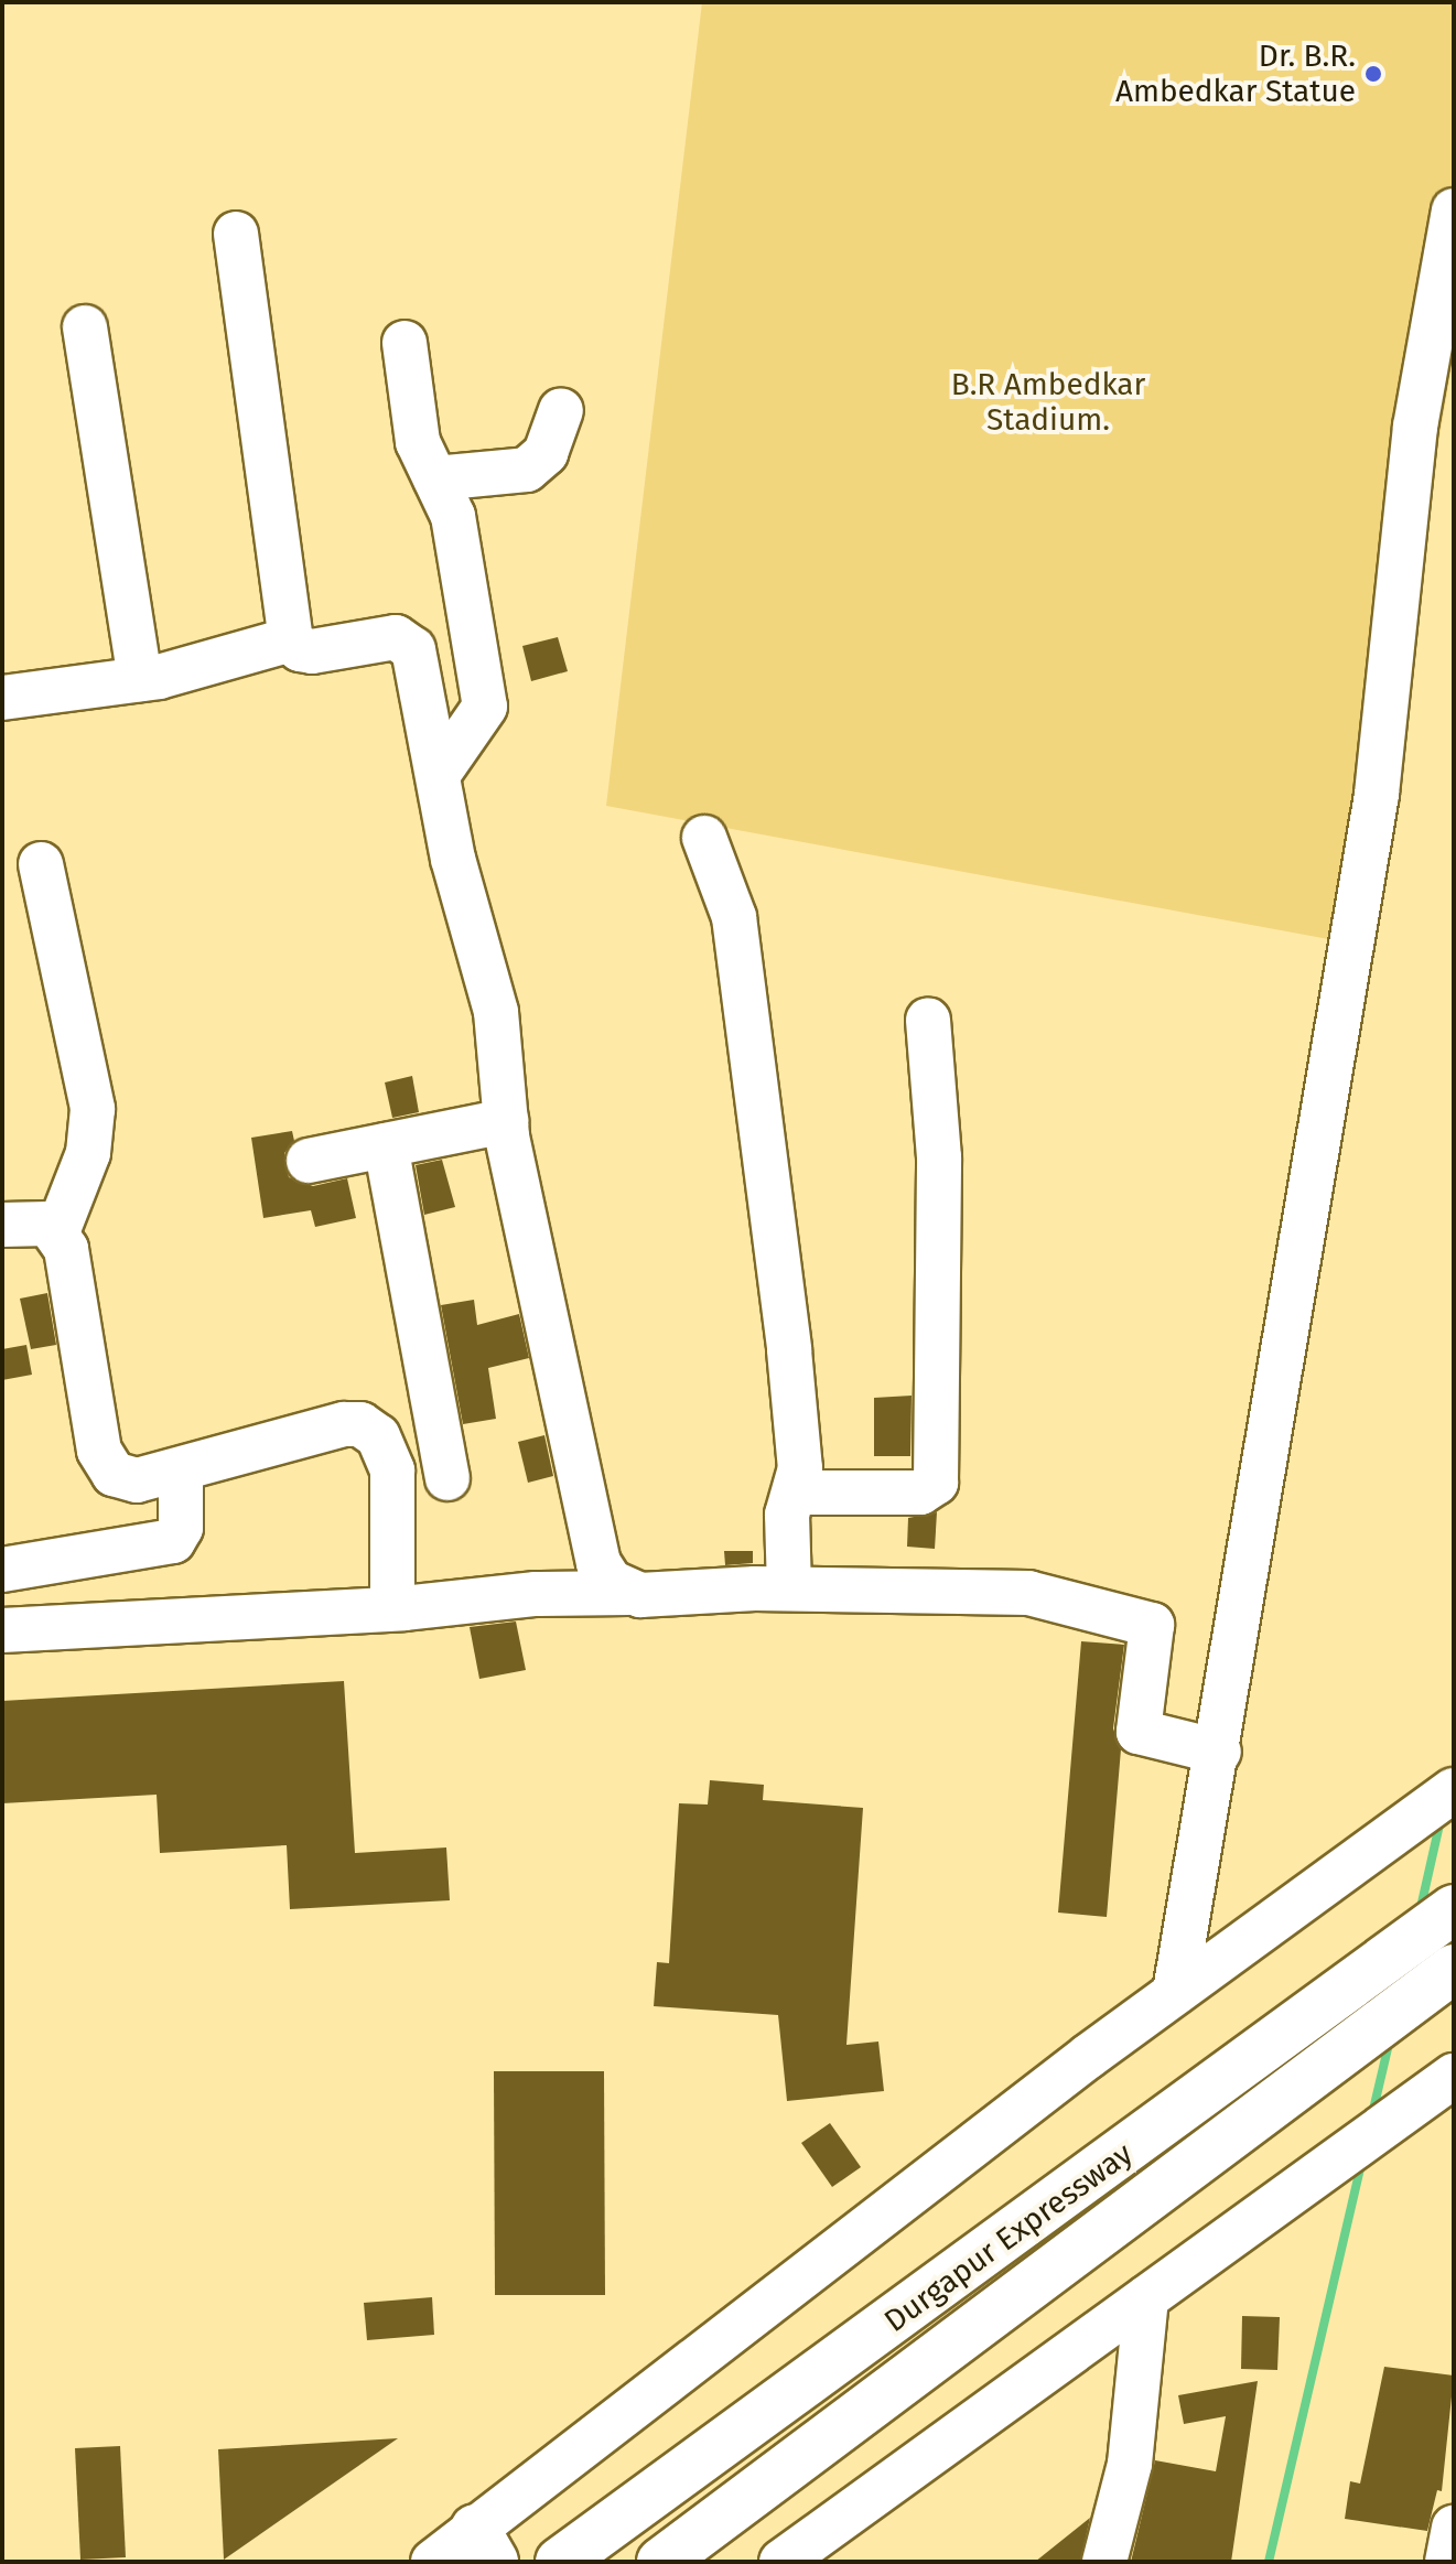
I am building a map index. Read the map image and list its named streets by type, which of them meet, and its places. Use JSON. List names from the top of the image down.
{
  "streets": {
    "highway": ["Durgapur Expressway"]
  },
  "parks": ["B.R Ambedkar Stadium."],
  "places": ["Dr. B.R. Ambedkar Statue"]
}
